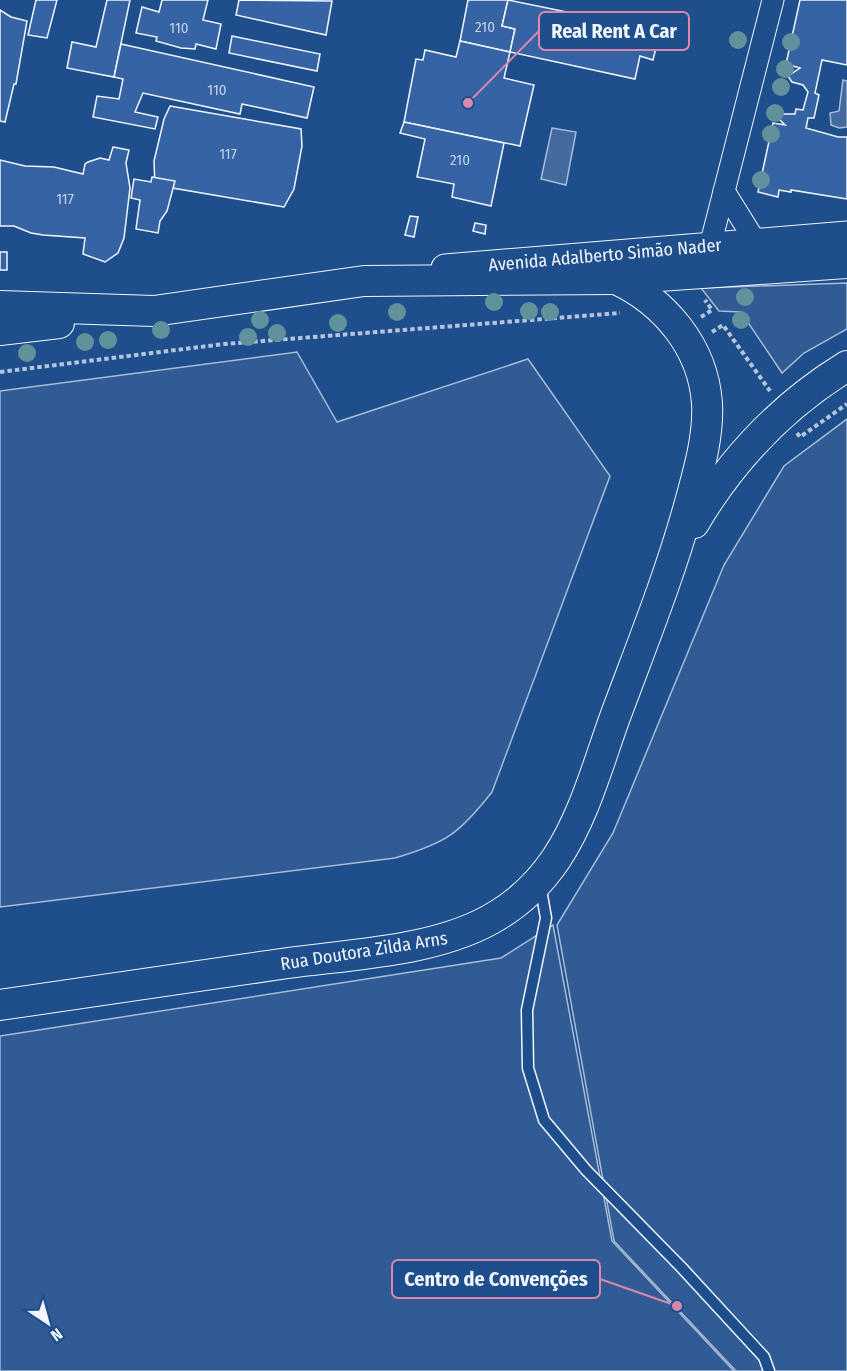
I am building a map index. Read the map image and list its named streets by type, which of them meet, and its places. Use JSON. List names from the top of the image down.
{
  "streets": {
    "main road": ["Avenida Adalberto Simão Nader", "Rua Doutora Zilda Arns"]
  },
  "places": ["Real Rent A Car", "Centro de Convenções"],
  "house_numbers": [
    "210",
    "110",
    "110",
    "117",
    "210",
    "117"
  ],
  "north": "bottom right"
}
